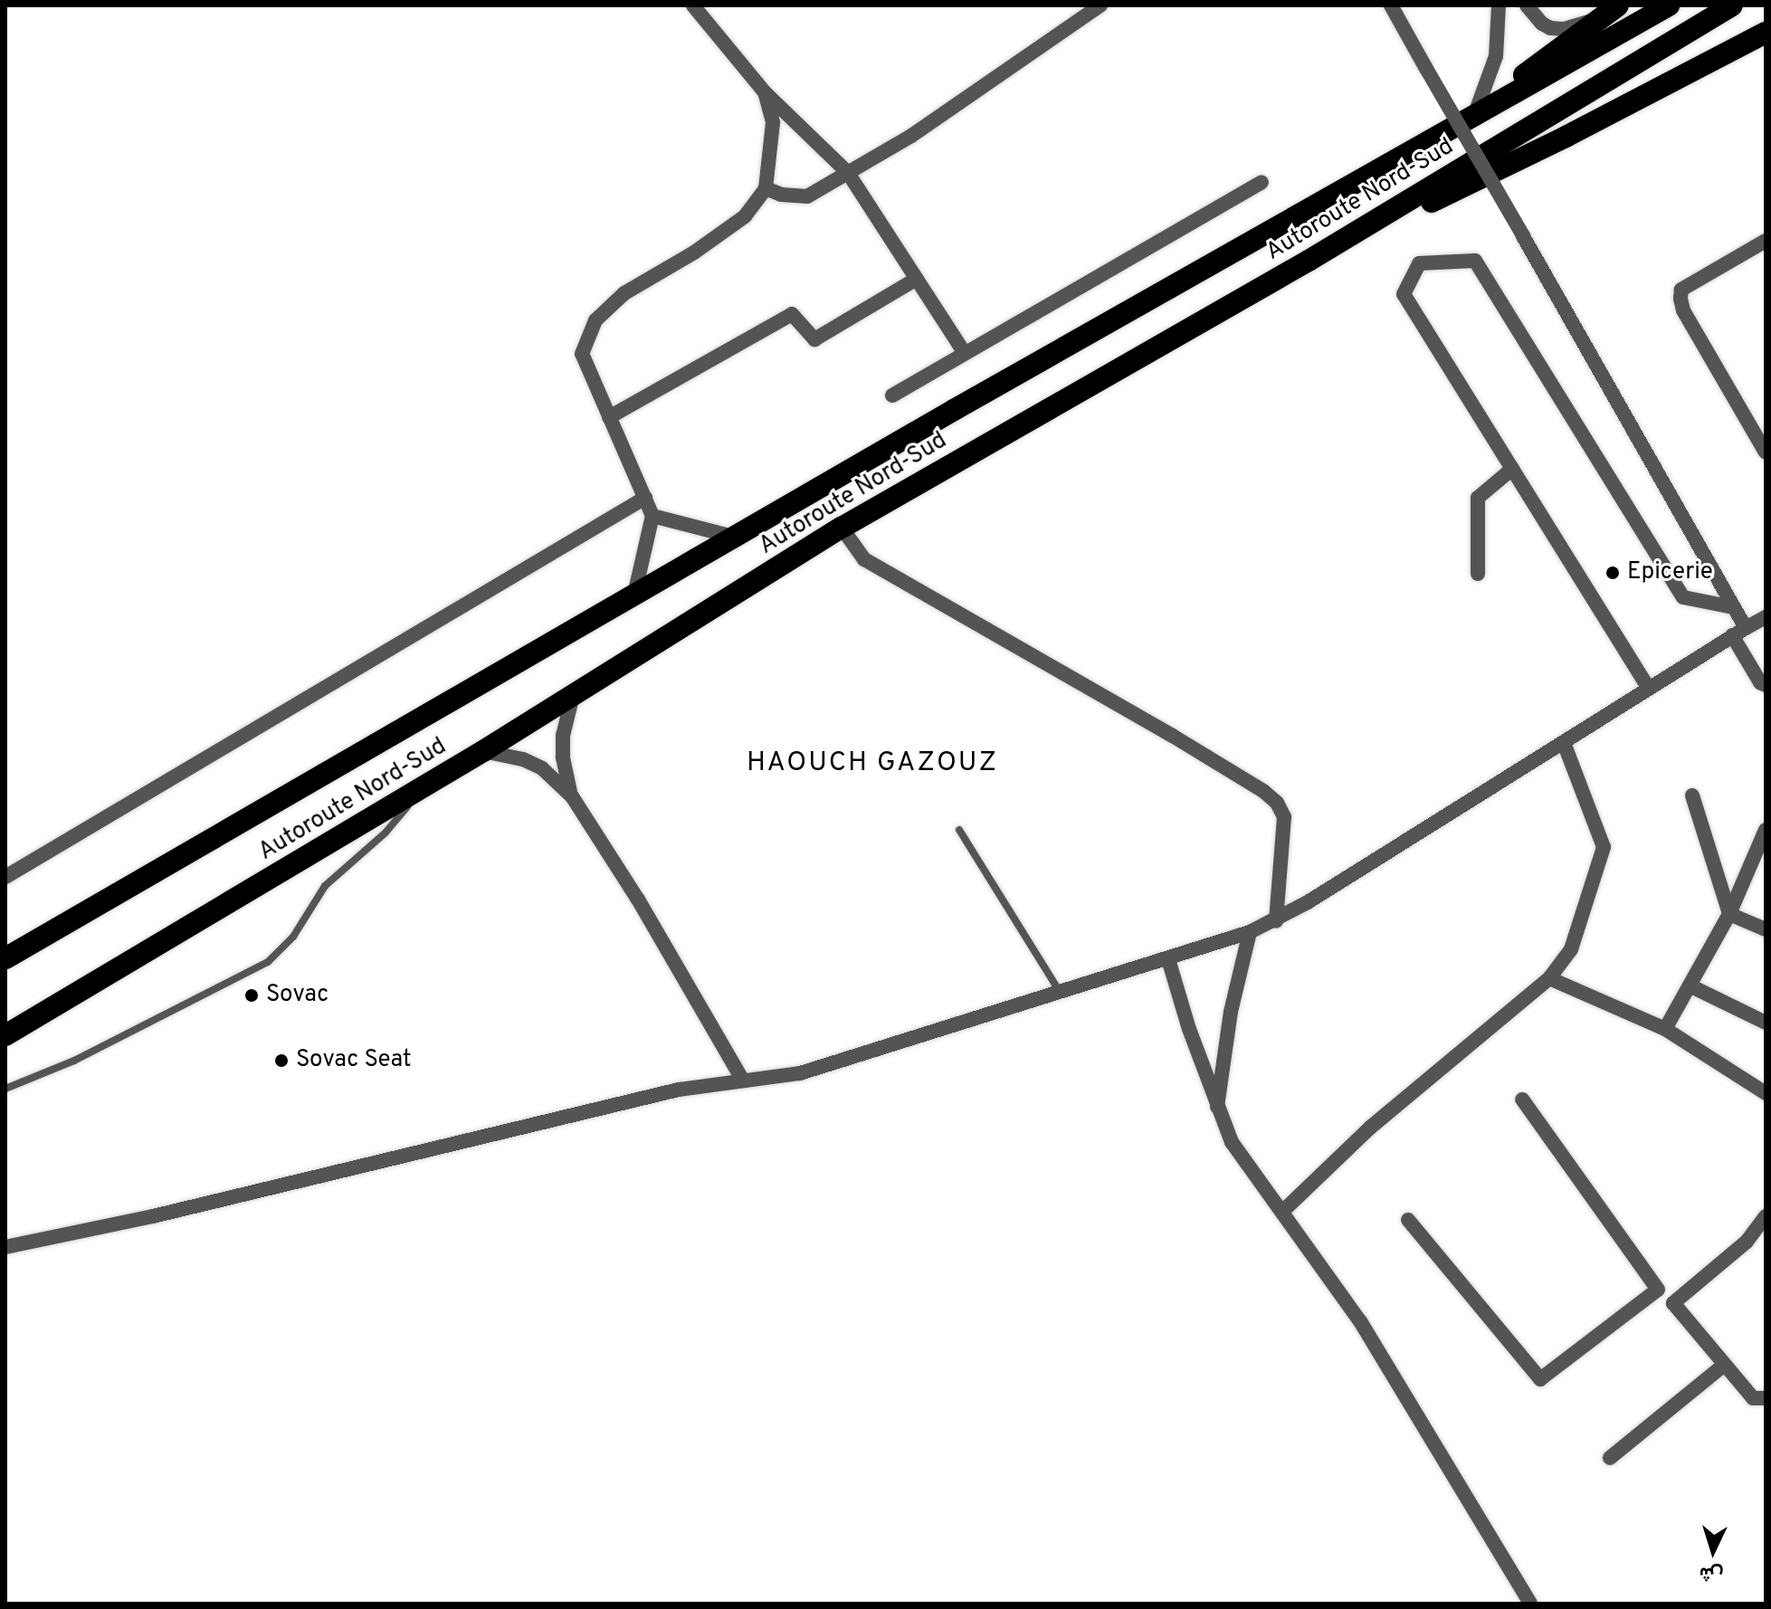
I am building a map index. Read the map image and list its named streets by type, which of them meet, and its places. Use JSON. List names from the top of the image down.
{
  "streets": {
    "highway": ["Autoroute Nord-Sud"]
  },
  "districts": ["HAOUCH GAZOUZ"],
  "places": ["Epicerie", "Sovac", "Sovac Seat"],
  "north": "bottom"
}
